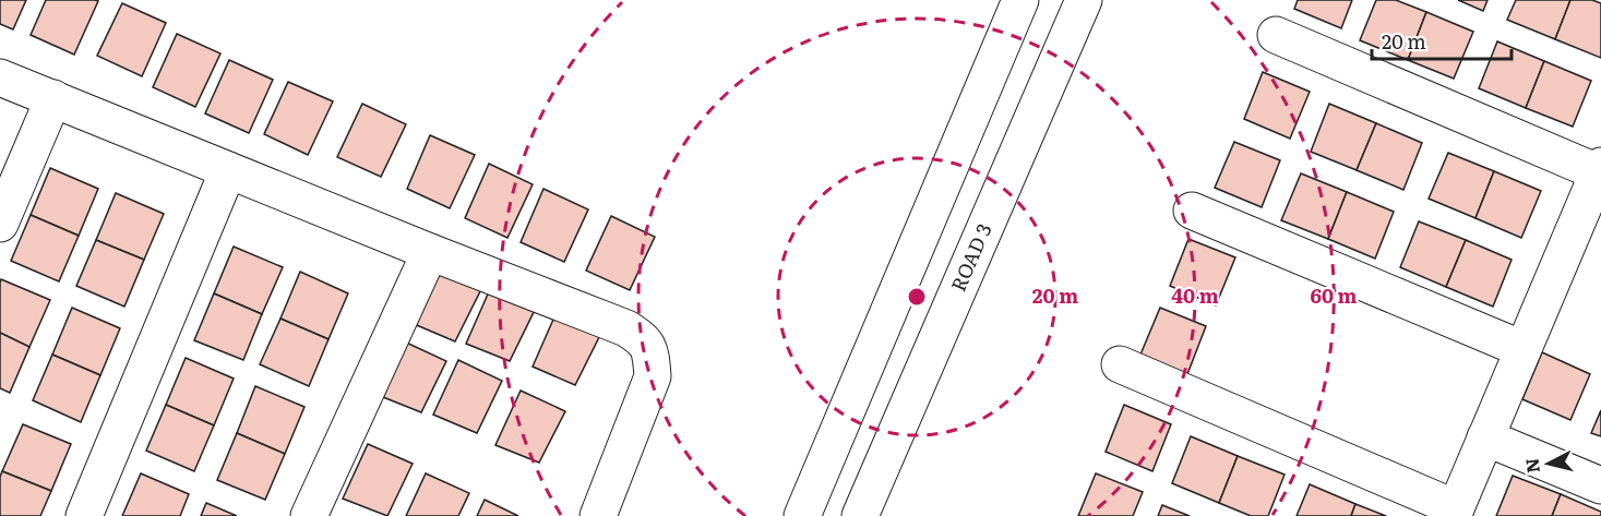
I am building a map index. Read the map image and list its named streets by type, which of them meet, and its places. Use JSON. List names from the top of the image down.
{
  "streets": {
    "street": ["ROAD 3"]
  },
  "scale_bar": "20 m",
  "north": "left",
  "rings": ["20 m", "40 m", "60 m"]
}
